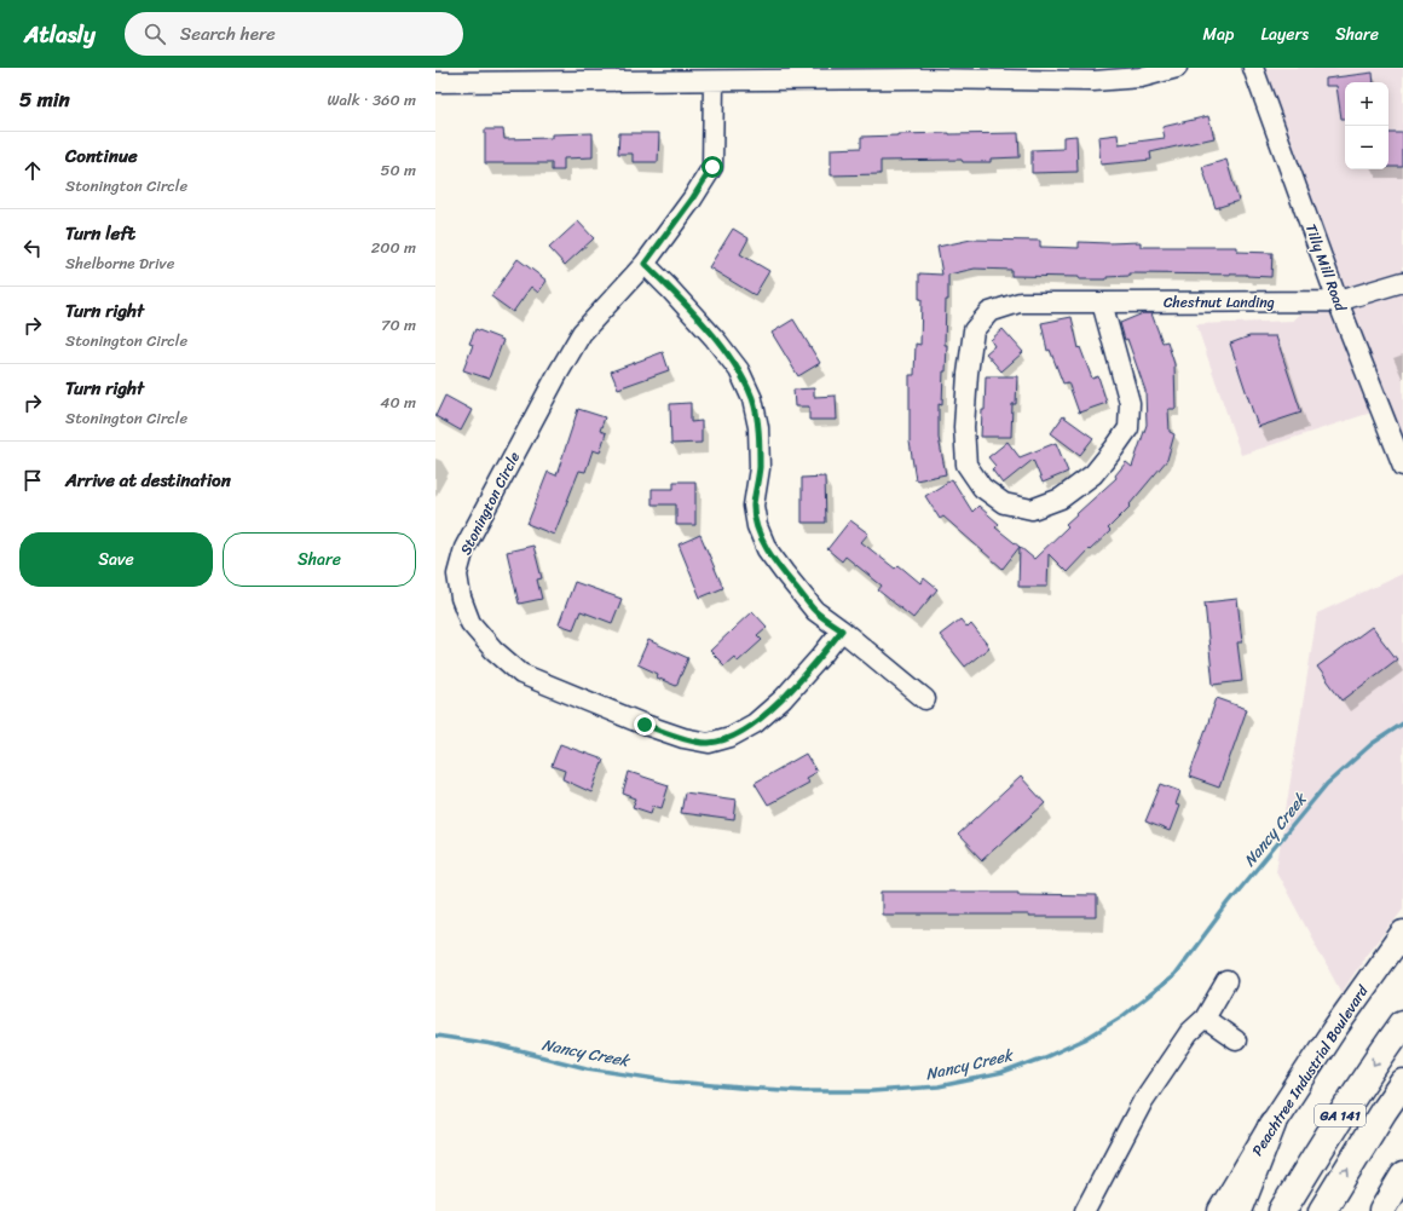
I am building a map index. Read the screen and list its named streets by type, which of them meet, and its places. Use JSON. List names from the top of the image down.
{
  "streets": {
    "highway": ["GA 141"],
    "main road": ["Peachtree Industrial Boulevard"],
    "street": ["Tilly Mill Road", "Chestnut Landing", "Stonington Circle"]
  },
  "crossings": [
    ["Tilly Mill Road", "Chestnut Landing"]
  ],
  "water": ["Nancy Creek"],
  "page": {
    "header": "Atlasly",
    "search": "Search here",
    "nav": ["Map", "Layers", "Share"],
    "heading": ["5 min", "Walk · 360 m"],
    "map_buttons": ["+", "−"],
    "list": [
      ["Continue", "Stonington Circle", "50 m"],
      ["Turn left", "Shelborne Drive", "200 m"],
      ["Turn right", "Stonington Circle", "70 m"],
      ["Turn right", "Stonington Circle", "40 m"],
      "Arrive at destination"
    ],
    "buttons": ["Save", "Share"]
  }
}
